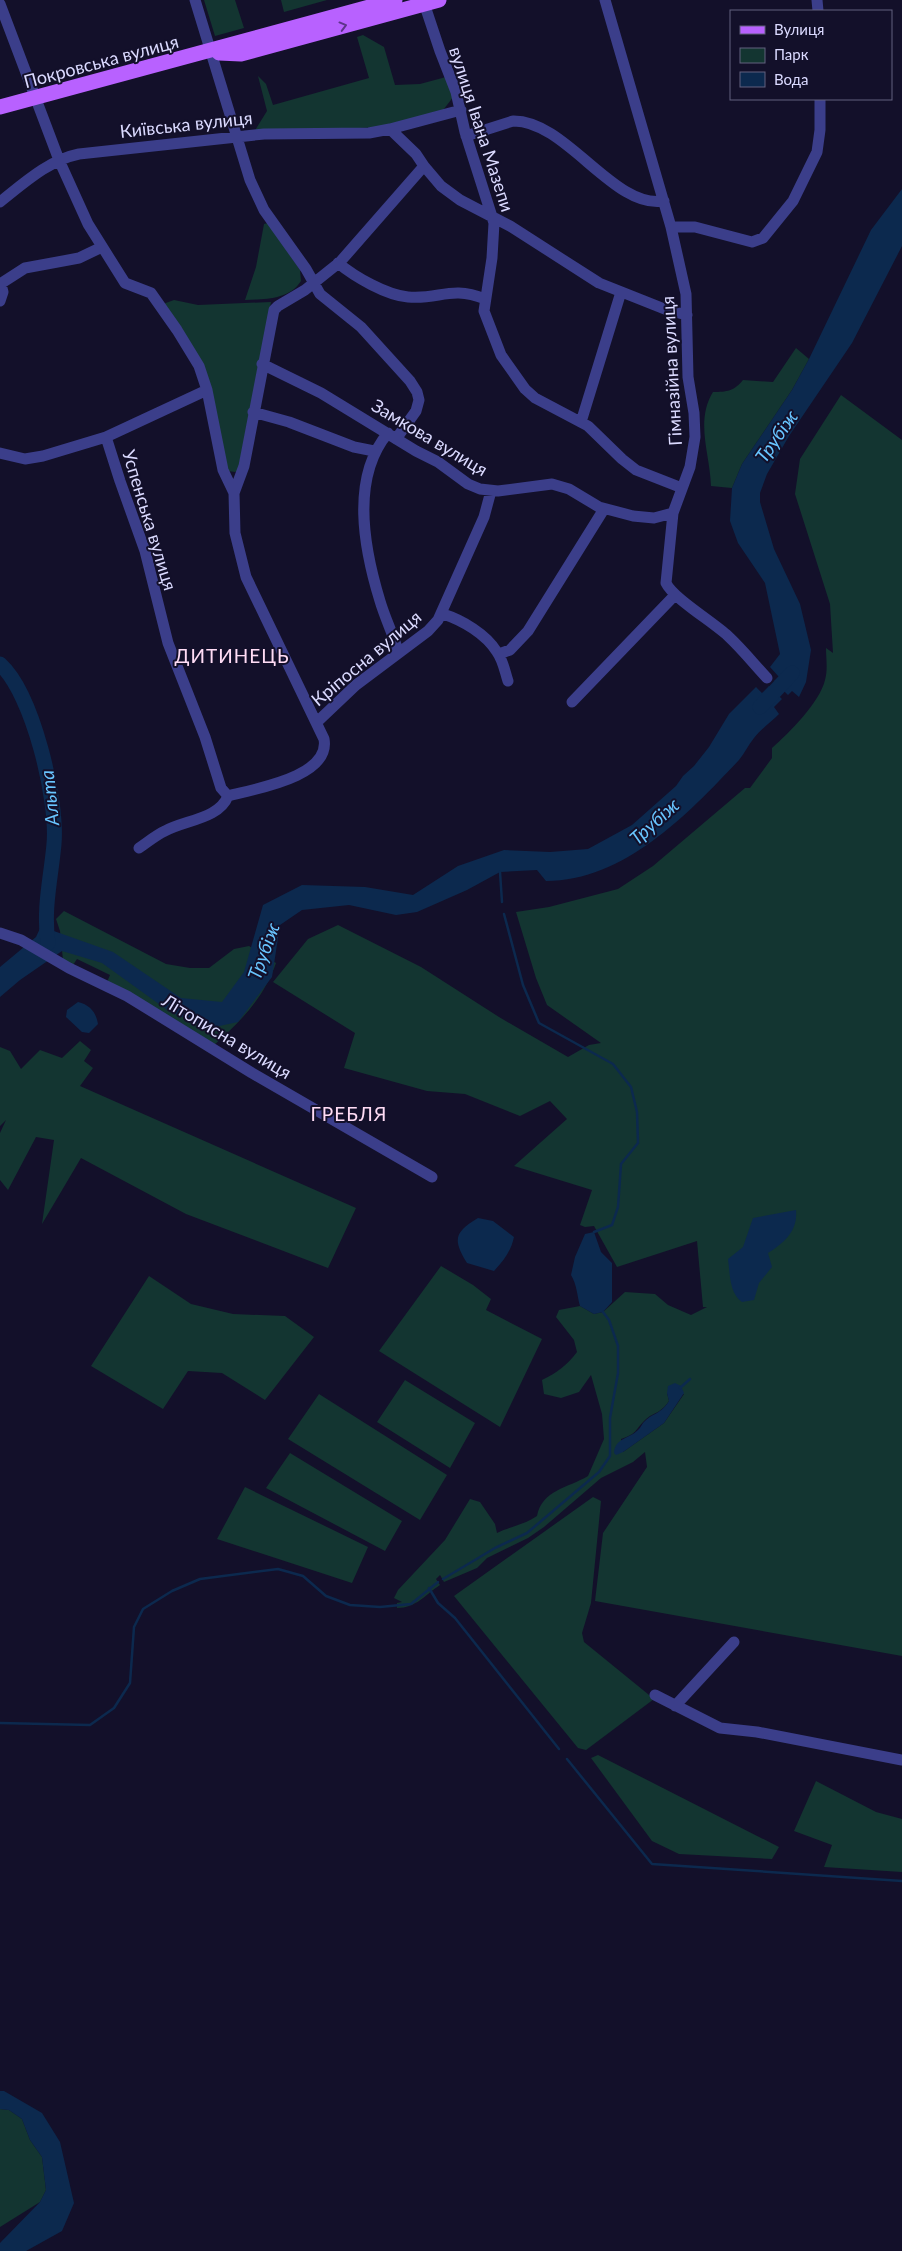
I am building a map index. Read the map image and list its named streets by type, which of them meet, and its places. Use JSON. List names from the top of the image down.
{
  "streets": {
    "main road": ["Покровська вулиця"],
    "street": [
      "Київська вулиця",
      "вулиця Івана Мазепи",
      "Гімназійна вулиця",
      "Замкова вулиця",
      "Успенська вулиця",
      "Кріпосна вулиця",
      "Літописна вулиця"
    ]
  },
  "crossings": [
    ["Покровська вулиця", "вулиця Івана Мазепи"],
    ["Київська вулиця", "вулиця Івана Мазепи"],
    ["вулиця Івана Мазепи", "Гімназійна вулиця"],
    ["Гімназійна вулиця", "Замкова вулиця"],
    ["Замкова вулиця", "Кріпосна вулиця"],
    ["Успенська вулиця", "Кріпосна вулиця"]
  ],
  "districts": ["ДИТИНЕЦЬ", "ГРЕБЛЯ"],
  "water": ["Трубіж", "Альта"],
  "legend": ["Вулиця", "Парк", "Вода"]
}
